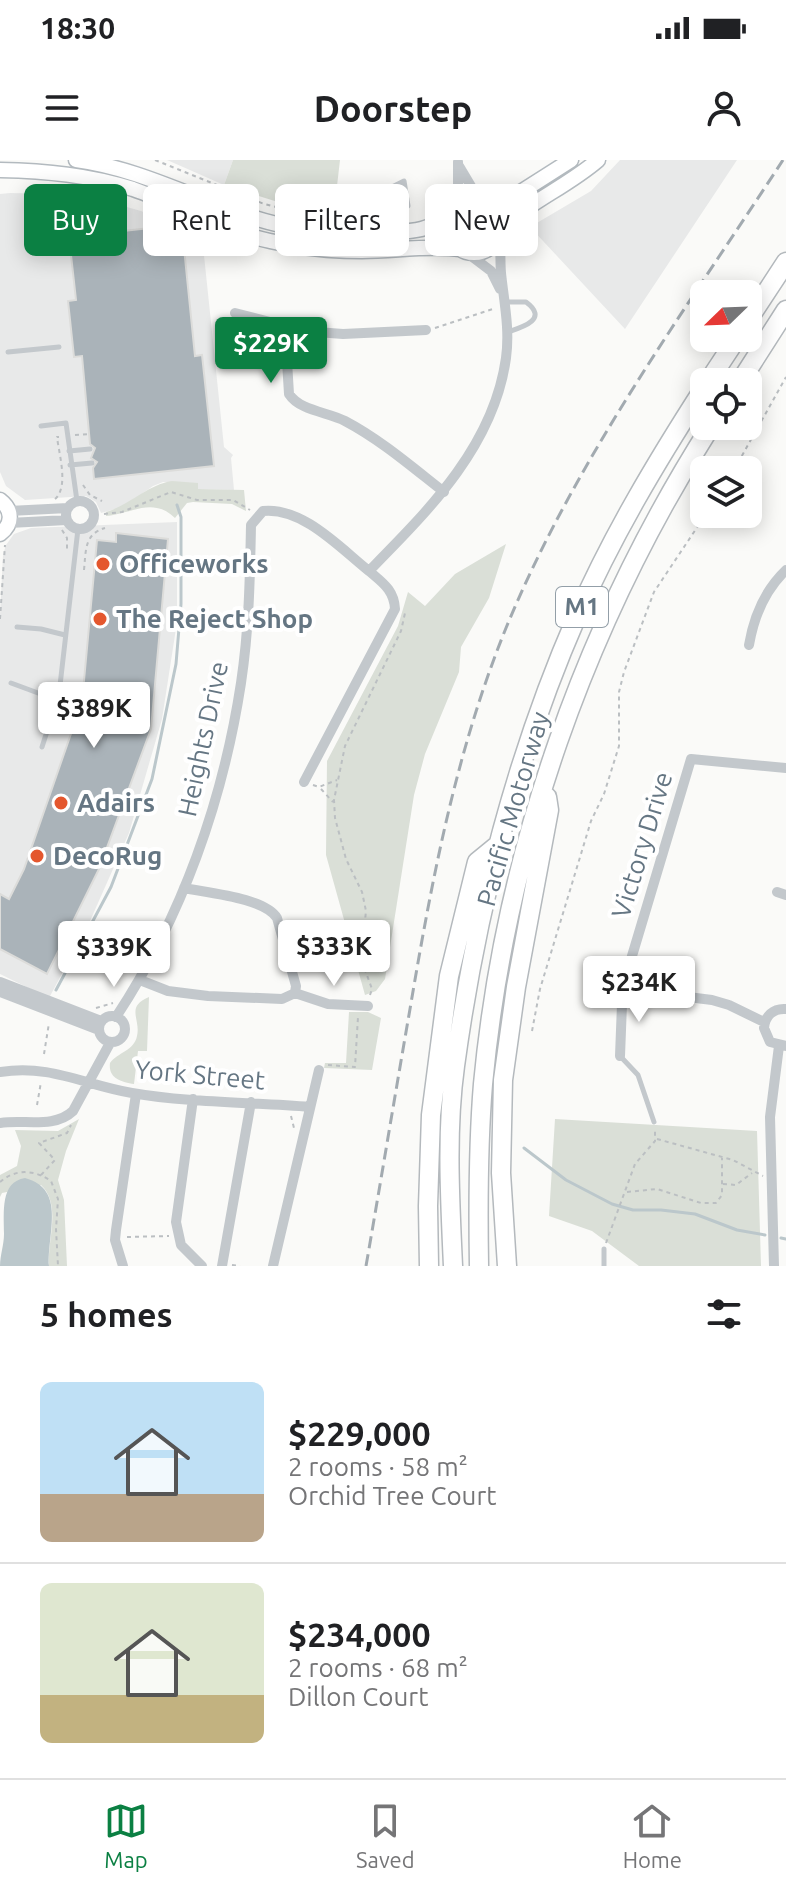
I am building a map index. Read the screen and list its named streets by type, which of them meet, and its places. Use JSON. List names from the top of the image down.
{
  "streets": {
    "highway": ["M1", "Pacific Motorway"],
    "street": ["Heights Drive", "Victory Drive", "York Street"]
  },
  "places": [
    "Officeworks",
    "The Reject Shop",
    "Adairs",
    "DecoRug"
  ],
  "north": "bottom left",
  "page": {
    "status": "18:30",
    "header": "Doorstep",
    "chip": [
      "Buy",
      "Rent",
      "Filters",
      "New"
    ],
    "price": [
      "$229K",
      "$389K",
      "$333K",
      "$339K",
      "$234K"
    ],
    "heading": "5 homes",
    "list": [
      {
        "name": "$229,000",
        "note": "2 rooms · 58 m² · Orchid Tree Court"
      },
      {
        "name": "$234,000",
        "note": "2 rooms · 68 m² · Dillon Court"
      }
    ],
    "tabs": ["Map", "Saved", "Home"]
  }
}
